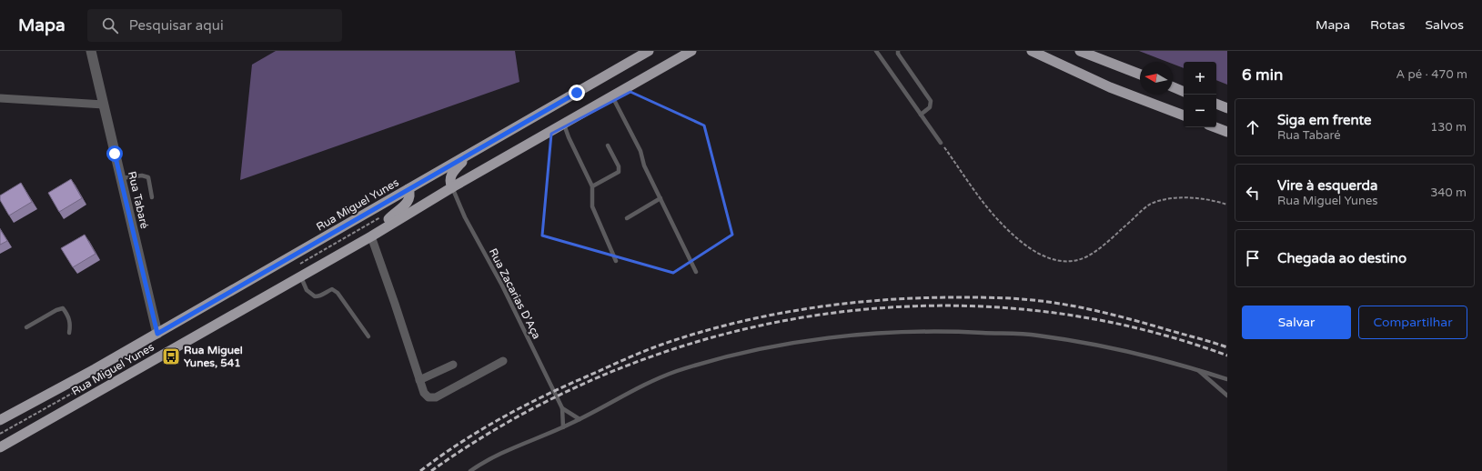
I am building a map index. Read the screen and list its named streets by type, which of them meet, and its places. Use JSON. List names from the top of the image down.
{
  "streets": {
    "main road": ["Rua Miguel Yunes"],
    "street": ["Rua Tabaré"],
    "lane": ["Rua Zacarias D'Aça"]
  },
  "crossings": [
    ["Rua Tabaré", "Rua Miguel Yunes"],
    ["Rua Miguel Yunes", "Rua Zacarias D'Aça"]
  ],
  "places": {
    "bus stop": ["Rua Miguel Yunes, 541"]
  },
  "north": "left",
  "page": {
    "header": "Mapa",
    "search": "Pesquisar aqui",
    "nav": ["Mapa", "Rotas", "Salvos"],
    "heading": ["6 min", "A pé · 470 m"],
    "map_buttons": ["+", "−"],
    "list": [
      ["Siga em frente", "Rua Tabaré", "130 m"],
      ["Vire à esquerda", "Rua Miguel Yunes", "340 m"],
      "Chegada ao destino"
    ],
    "buttons": ["Salvar", "Compartilhar"]
  }
}
